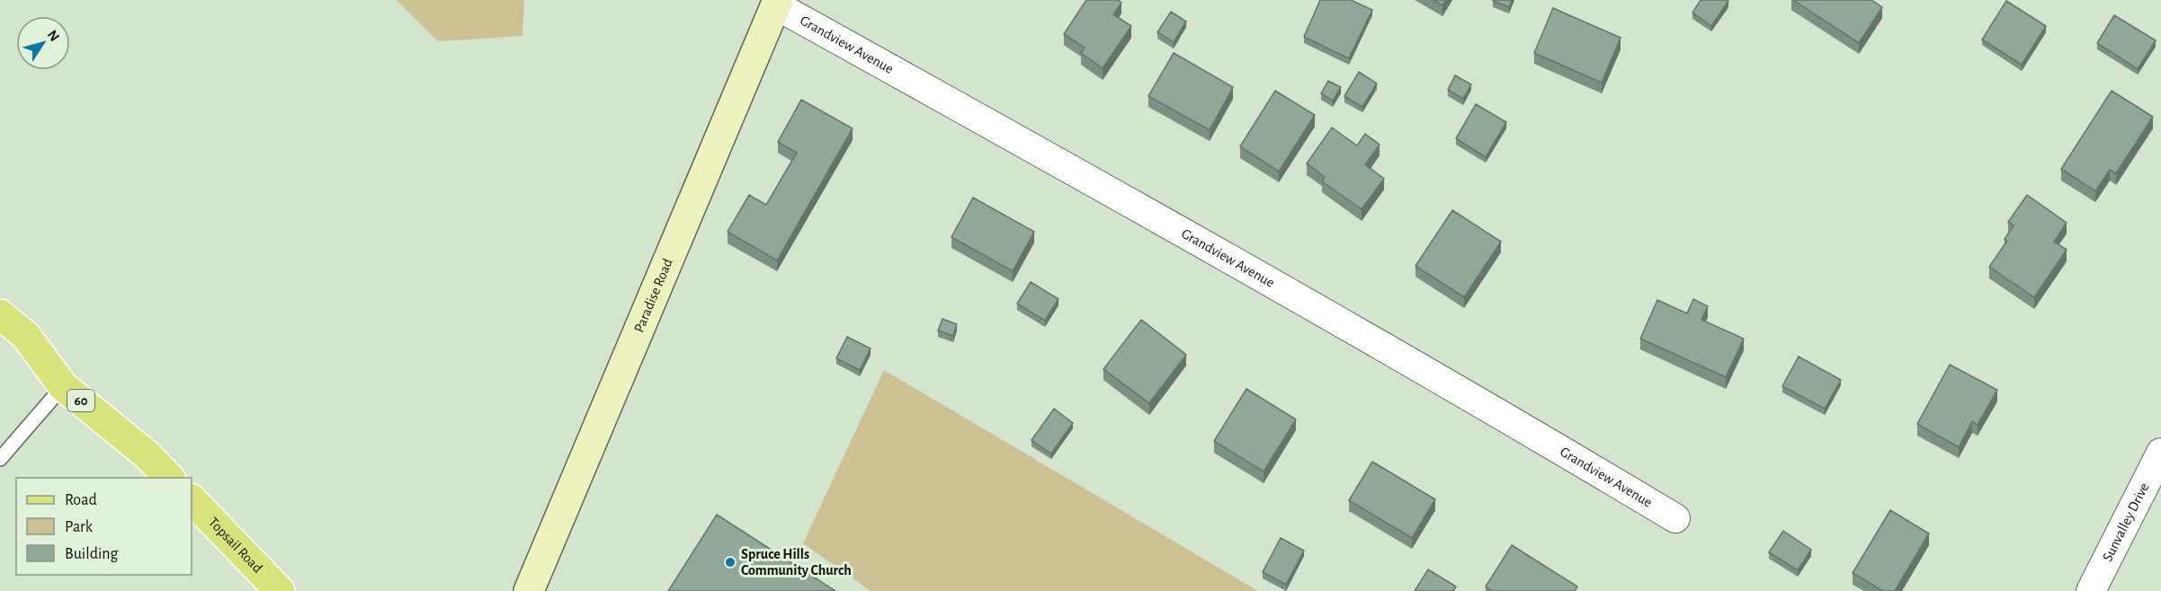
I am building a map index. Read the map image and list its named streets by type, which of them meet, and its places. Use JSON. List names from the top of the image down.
{
  "streets": {
    "main road": ["60", "Topsail Road"],
    "street": ["Grandview Avenue", "Paradise Road", "Sunvalley Drive"]
  },
  "crossings": [
    ["Grandview Avenue", "Paradise Road"]
  ],
  "places": ["Spruce Hills Community Church"],
  "legend": ["Road", "Park", "Building"],
  "north": "top right"
}
